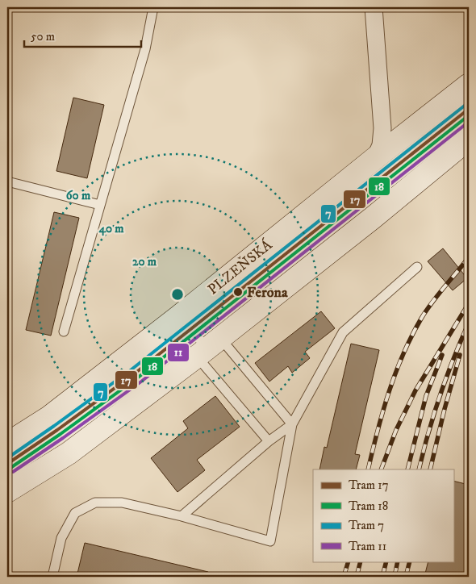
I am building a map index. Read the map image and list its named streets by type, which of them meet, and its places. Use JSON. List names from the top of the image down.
{
  "streets": {
    "main road": ["PLZEŇSKÁ"]
  },
  "places": ["Ferona"],
  "lines": [
    "tram line 7",
    "tram line 17",
    "tram line 18",
    "tram line 11"
  ],
  "legend": [
    "Tram 17",
    "Tram 18",
    "Tram 7",
    "Tram 11"
  ],
  "scale_bar": "50 m",
  "rings": ["60 m", "40 m", "20 m"]
}
